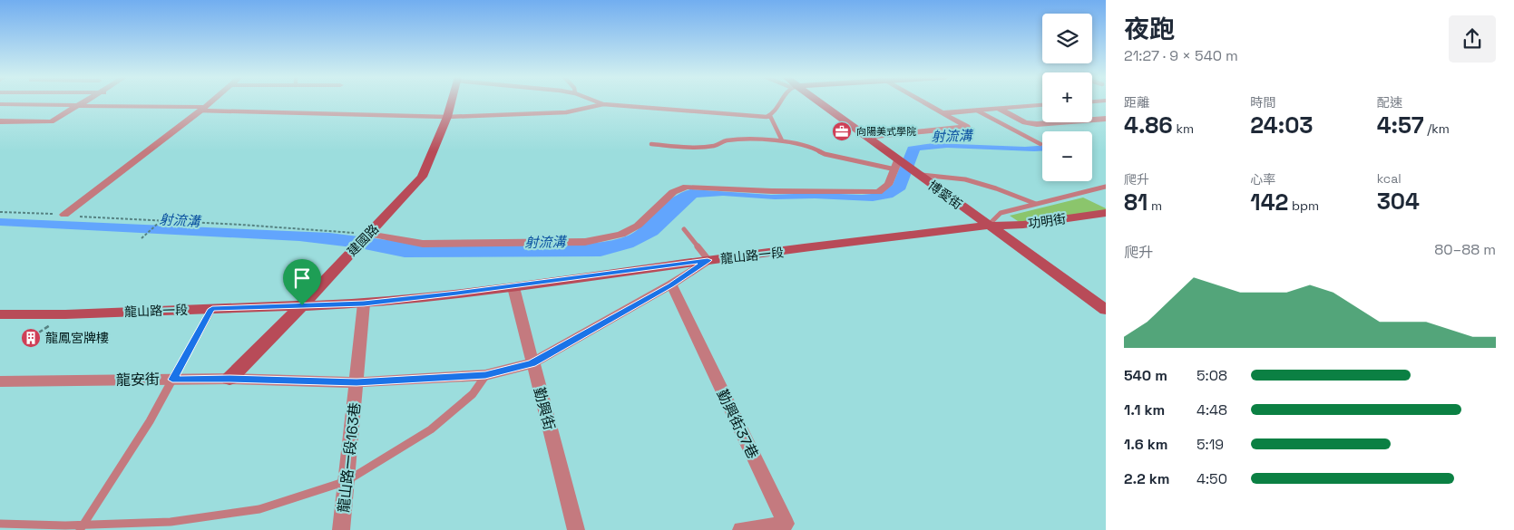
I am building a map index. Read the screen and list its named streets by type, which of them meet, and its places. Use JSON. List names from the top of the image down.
{
  "streets": {
    "street": [
      "博愛街",
      "功明街",
      "建國路",
      "龍山路一段",
      "龍安街",
      "勤興街",
      "勤興街37巷",
      "龍山路一段163巷"
    ]
  },
  "crossings": [
    ["博愛街", "功明街"],
    ["博愛街", "龍山路一段"],
    ["功明街", "龍山路一段"],
    ["建國路", "龍山路一段"],
    ["建國路", "龍安街"],
    ["龍山路一段", "龍安街"],
    ["龍山路一段", "勤興街"],
    ["龍山路一段", "龍山路一段163巷"],
    ["龍安街", "勤興街"],
    ["龍安街", "勤興街37巷"],
    ["龍安街", "龍山路一段163巷"]
  ],
  "water": ["射流溝"],
  "places": {
    "office": ["向陽美式學院"],
    "building": ["龍鳳宮牌樓"]
  },
  "page": {
    "heading": ["夜跑", "21:27 · 9 × 540 m"],
    "map_buttons": ["+", "−"],
    "stats": [
      ["距離", "4.86 km"],
      ["時間", "24:03"],
      ["配速", "4:57 /km"],
      ["爬升", "81 m"],
      ["心率", "142 bpm"],
      ["kcal", "304"]
    ],
    "chart": ["爬升", "80–88 m"],
    "list": [
      {
        "name": "540 m",
        "note": "5:08"
      },
      {
        "name": "1.1 km",
        "note": "4:48"
      },
      {
        "name": "1.6 km",
        "note": "5:19"
      },
      {
        "name": "2.2 km",
        "note": "4:50"
      }
    ]
  }
}
